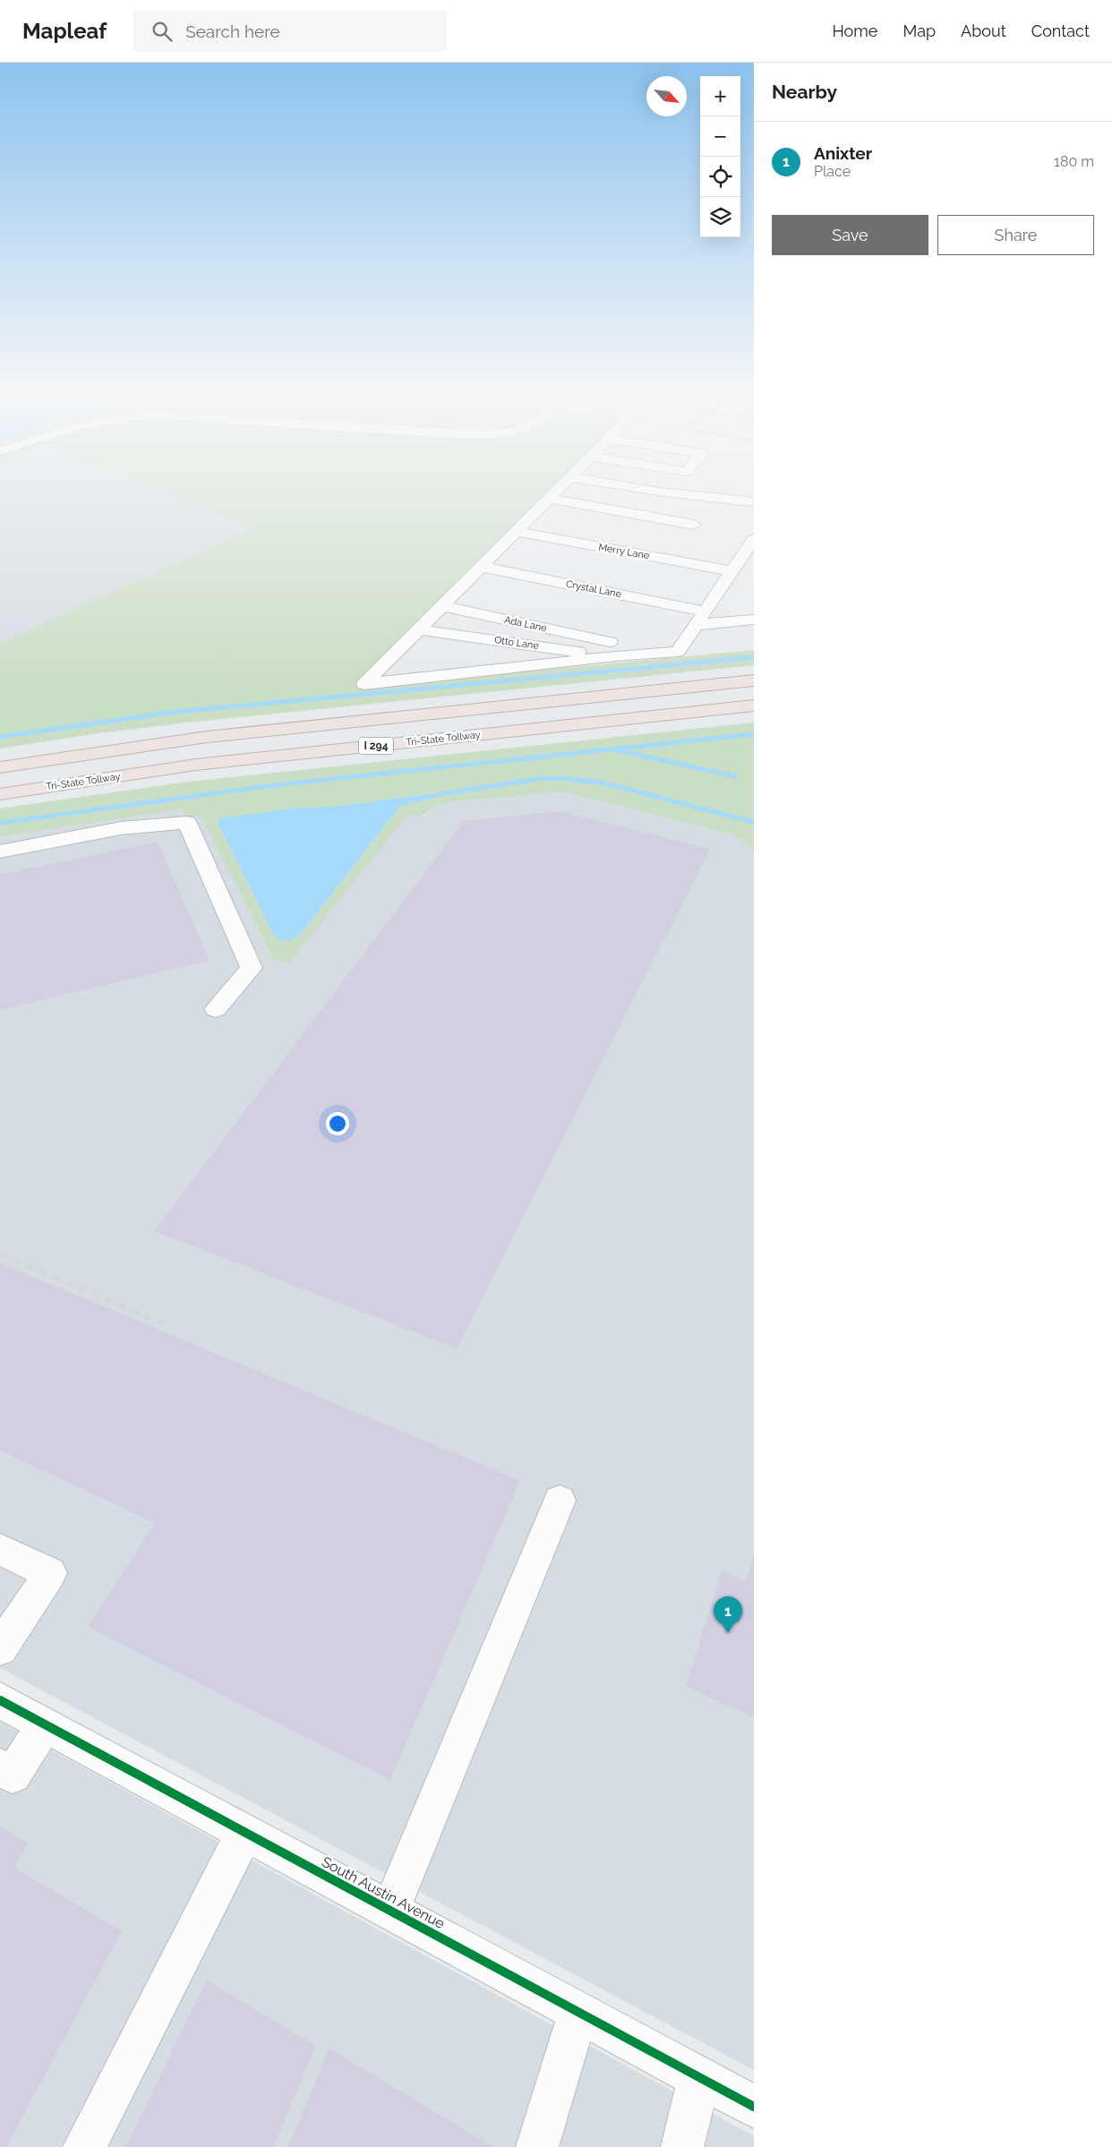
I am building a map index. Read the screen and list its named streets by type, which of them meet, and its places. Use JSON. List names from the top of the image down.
{
  "streets": {
    "highway": ["Tri-State Tollway", "I 294"],
    "street": [
      "Merry Lane",
      "Crystal Lane",
      "Ada Lane",
      "Otto Lane",
      "South Austin Avenue"
    ]
  },
  "crossings": [
    ["Ada Lane", "Otto Lane"]
  ],
  "north": "bottom right",
  "page": {
    "header": "Mapleaf",
    "search": "Search here",
    "nav": [
      "Home",
      "Map",
      "About",
      "Contact"
    ],
    "heading": "Nearby",
    "map_buttons": ["+", "−"],
    "list": [
      {
        "mark": "1",
        "name": "Anixter",
        "note": "Place",
        "value": "180 m"
      }
    ],
    "buttons": ["Save", "Share"],
    "pins": "1"
  }
}
